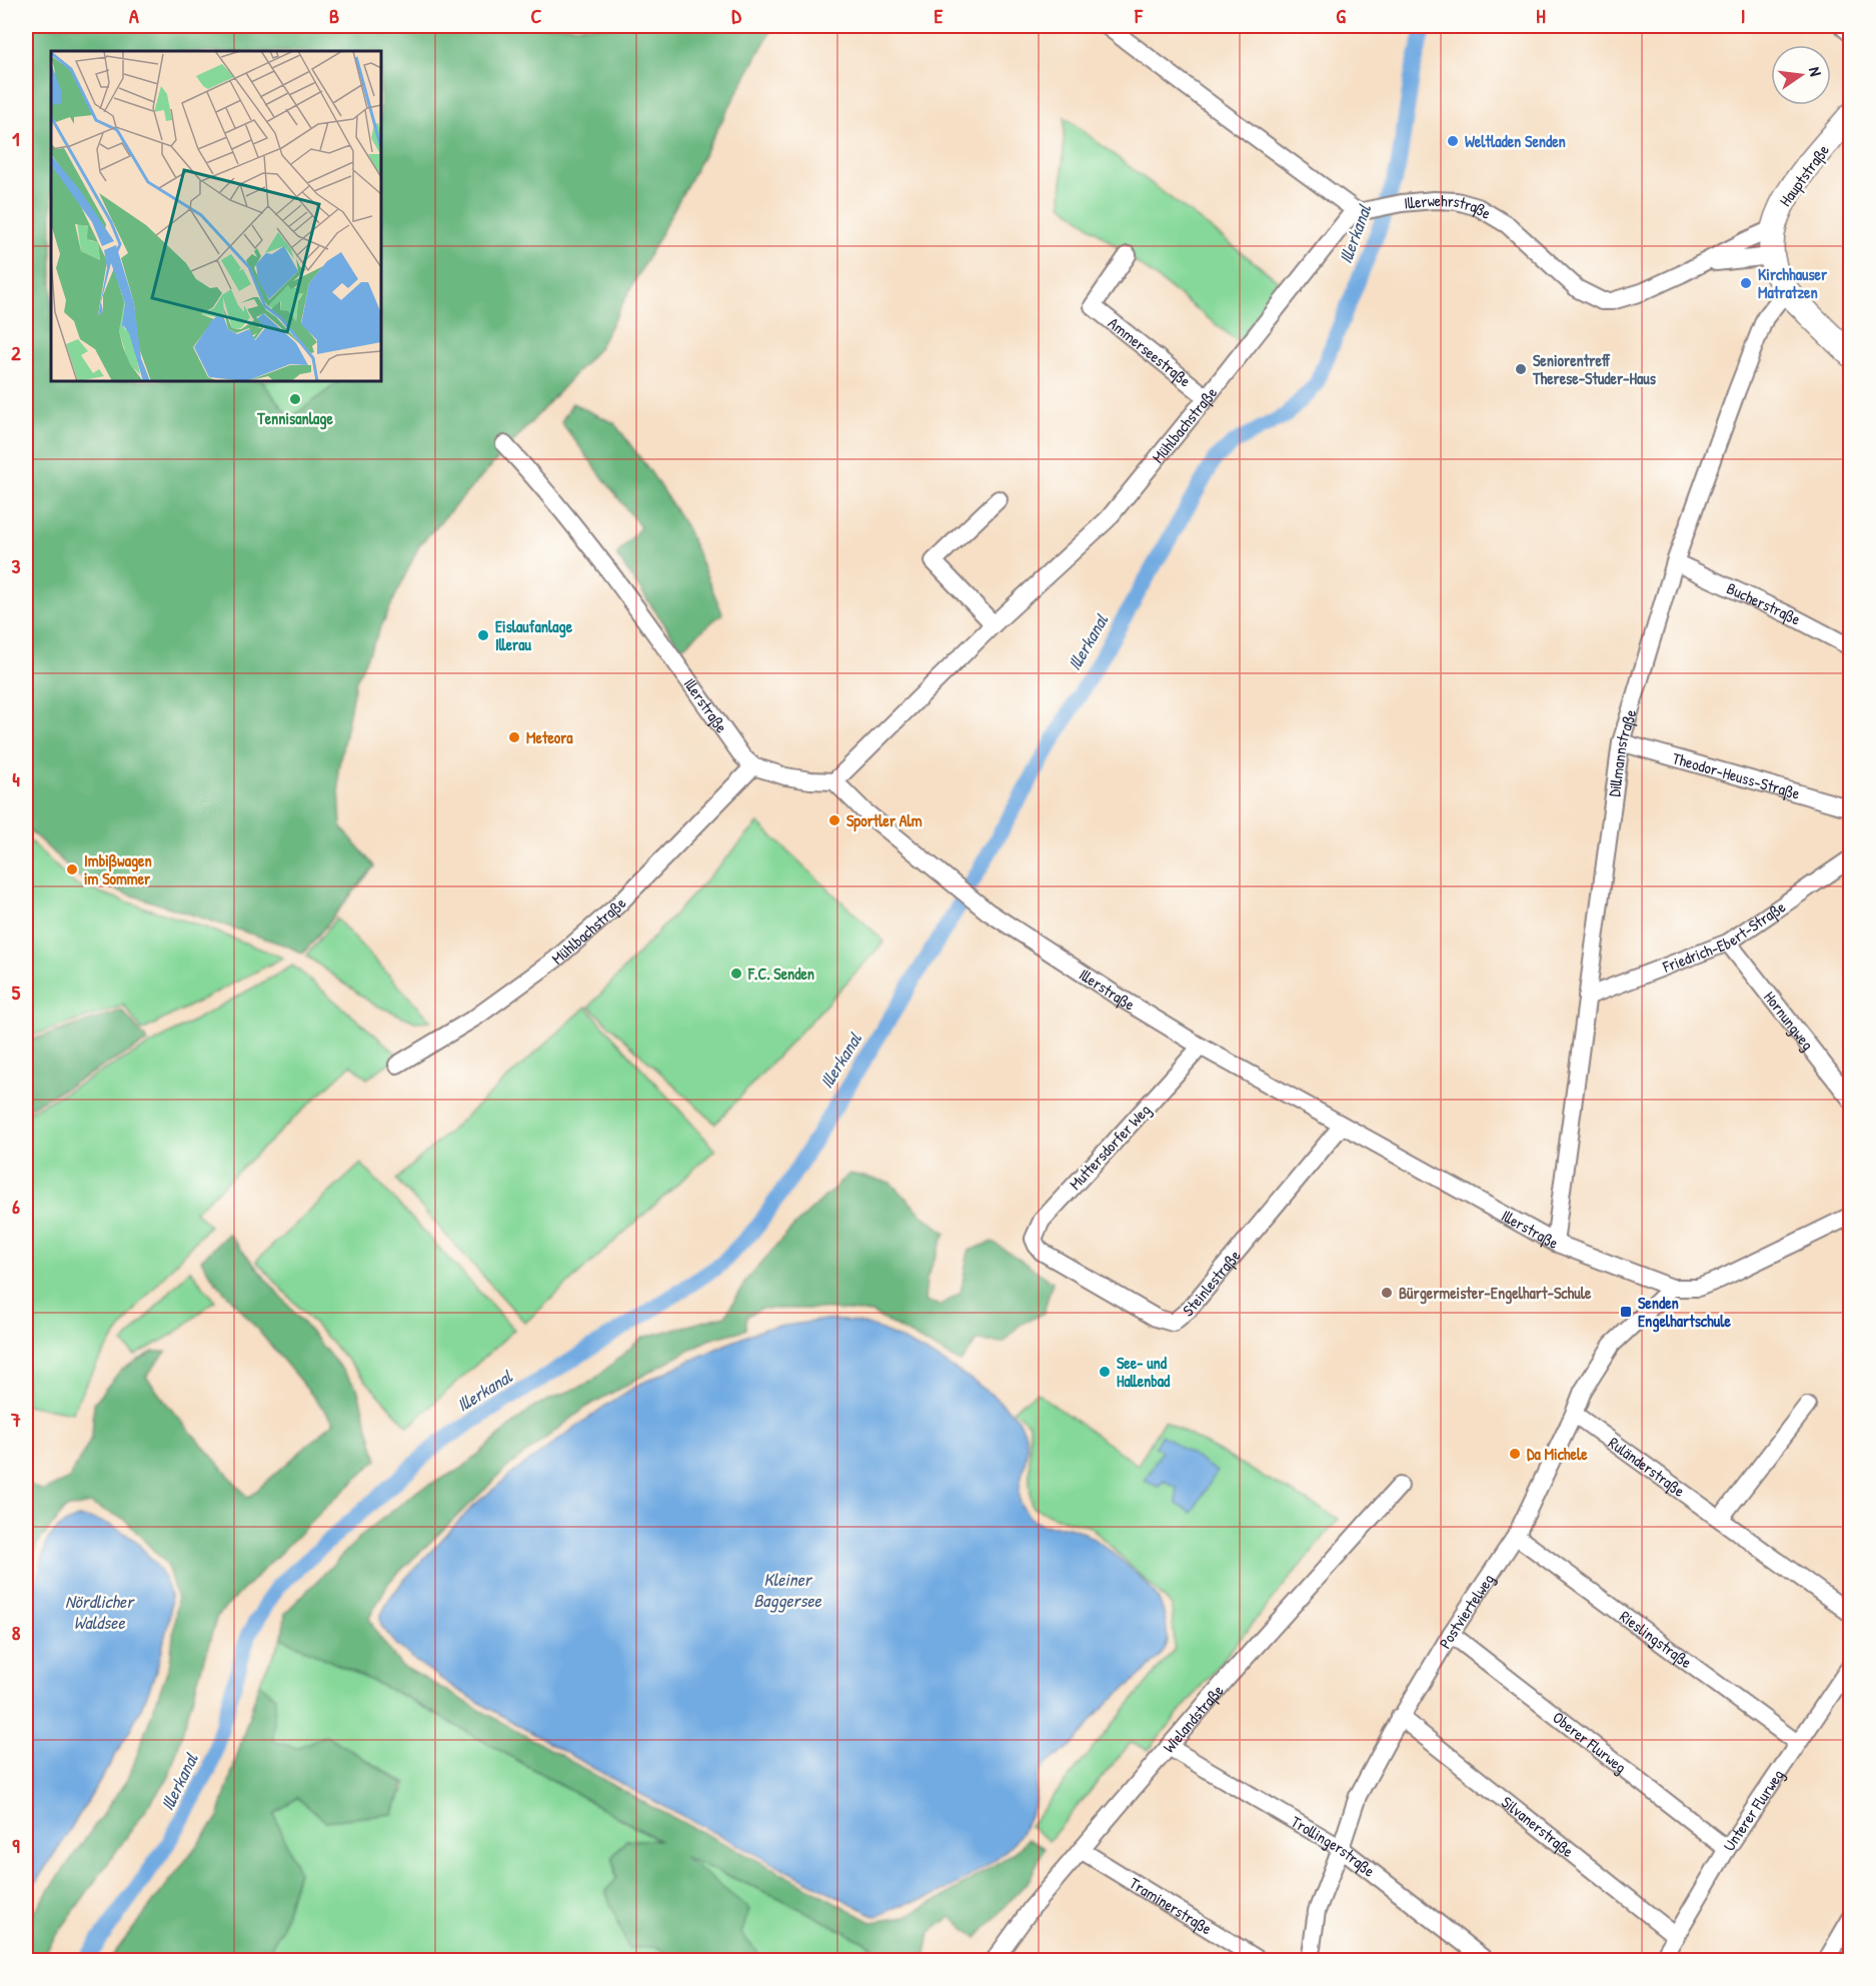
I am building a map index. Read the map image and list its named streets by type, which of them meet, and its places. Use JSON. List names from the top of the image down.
{
  "streets": {
    "main road": ["Hauptstraße"],
    "street": [
      "Illerwehrstraße",
      "Ammerseestraße",
      "Mühlbachstraße",
      "Bucherstraße",
      "Illerstraße",
      "Dillmannstraße",
      "Theodor-Heuss-Straße",
      "Friedrich-Ebert-Straße",
      "Hornungweg",
      "Muttersdorfer Weg",
      "Steinlestraße",
      "Ruländerstraße",
      "Postviertelweg",
      "Rieslingstraße",
      "Wielandstraße",
      "Oberer Flurweg",
      "Unterer Flurweg",
      "Silvanerstraße",
      "Trollingerstraße",
      "Traminerstraße"
    ]
  },
  "crossings": [
    ["Hauptstraße", "Illerwehrstraße"],
    ["Hauptstraße", "Dillmannstraße"],
    ["Illerwehrstraße", "Mühlbachstraße"],
    ["Ammerseestraße", "Mühlbachstraße"],
    ["Mühlbachstraße", "Illerstraße"],
    ["Bucherstraße", "Dillmannstraße"],
    ["Illerstraße", "Dillmannstraße"],
    ["Illerstraße", "Muttersdorfer Weg"],
    ["Illerstraße", "Steinlestraße"],
    ["Illerstraße", "Postviertelweg"],
    ["Dillmannstraße", "Theodor-Heuss-Straße"],
    ["Dillmannstraße", "Friedrich-Ebert-Straße"],
    ["Friedrich-Ebert-Straße", "Hornungweg"],
    ["Muttersdorfer Weg", "Steinlestraße"],
    ["Ruländerstraße", "Postviertelweg"],
    ["Postviertelweg", "Rieslingstraße"],
    ["Postviertelweg", "Oberer Flurweg"],
    ["Postviertelweg", "Silvanerstraße"],
    ["Postviertelweg", "Trollingerstraße"],
    ["Rieslingstraße", "Unterer Flurweg"],
    ["Wielandstraße", "Trollingerstraße"],
    ["Wielandstraße", "Traminerstraße"],
    ["Oberer Flurweg", "Unterer Flurweg"],
    ["Unterer Flurweg", "Silvanerstraße"]
  ],
  "water": ["Illerkanal", "Kleiner Baggersee", "Nördlicher Waldsee"],
  "places": {
    "other": [
      "Weltladen Senden",
      "Kirchhauser Matratzen",
      "Seniorentreff Therese-Studer-Haus",
      "Tennisanlage",
      "Eislaufanlage Illerau",
      "Meteora",
      "Sportler Alm",
      "Imbißwagen im Sommer",
      "F.C. Senden",
      "Bürgermeister-Engelhart-Schule",
      "See- und Hallenbad",
      "Da Michele"
    ],
    "transit": ["Senden Engelhartschule"]
  },
  "north": "right",
  "grid": {
    "columns": [
      "A",
      "B",
      "C",
      "D",
      "E",
      "F",
      "G",
      "H",
      "I"
    ],
    "rows": [
      "1",
      "2",
      "3",
      "4",
      "5",
      "6",
      "7",
      "8",
      "9"
    ]
  }
}
